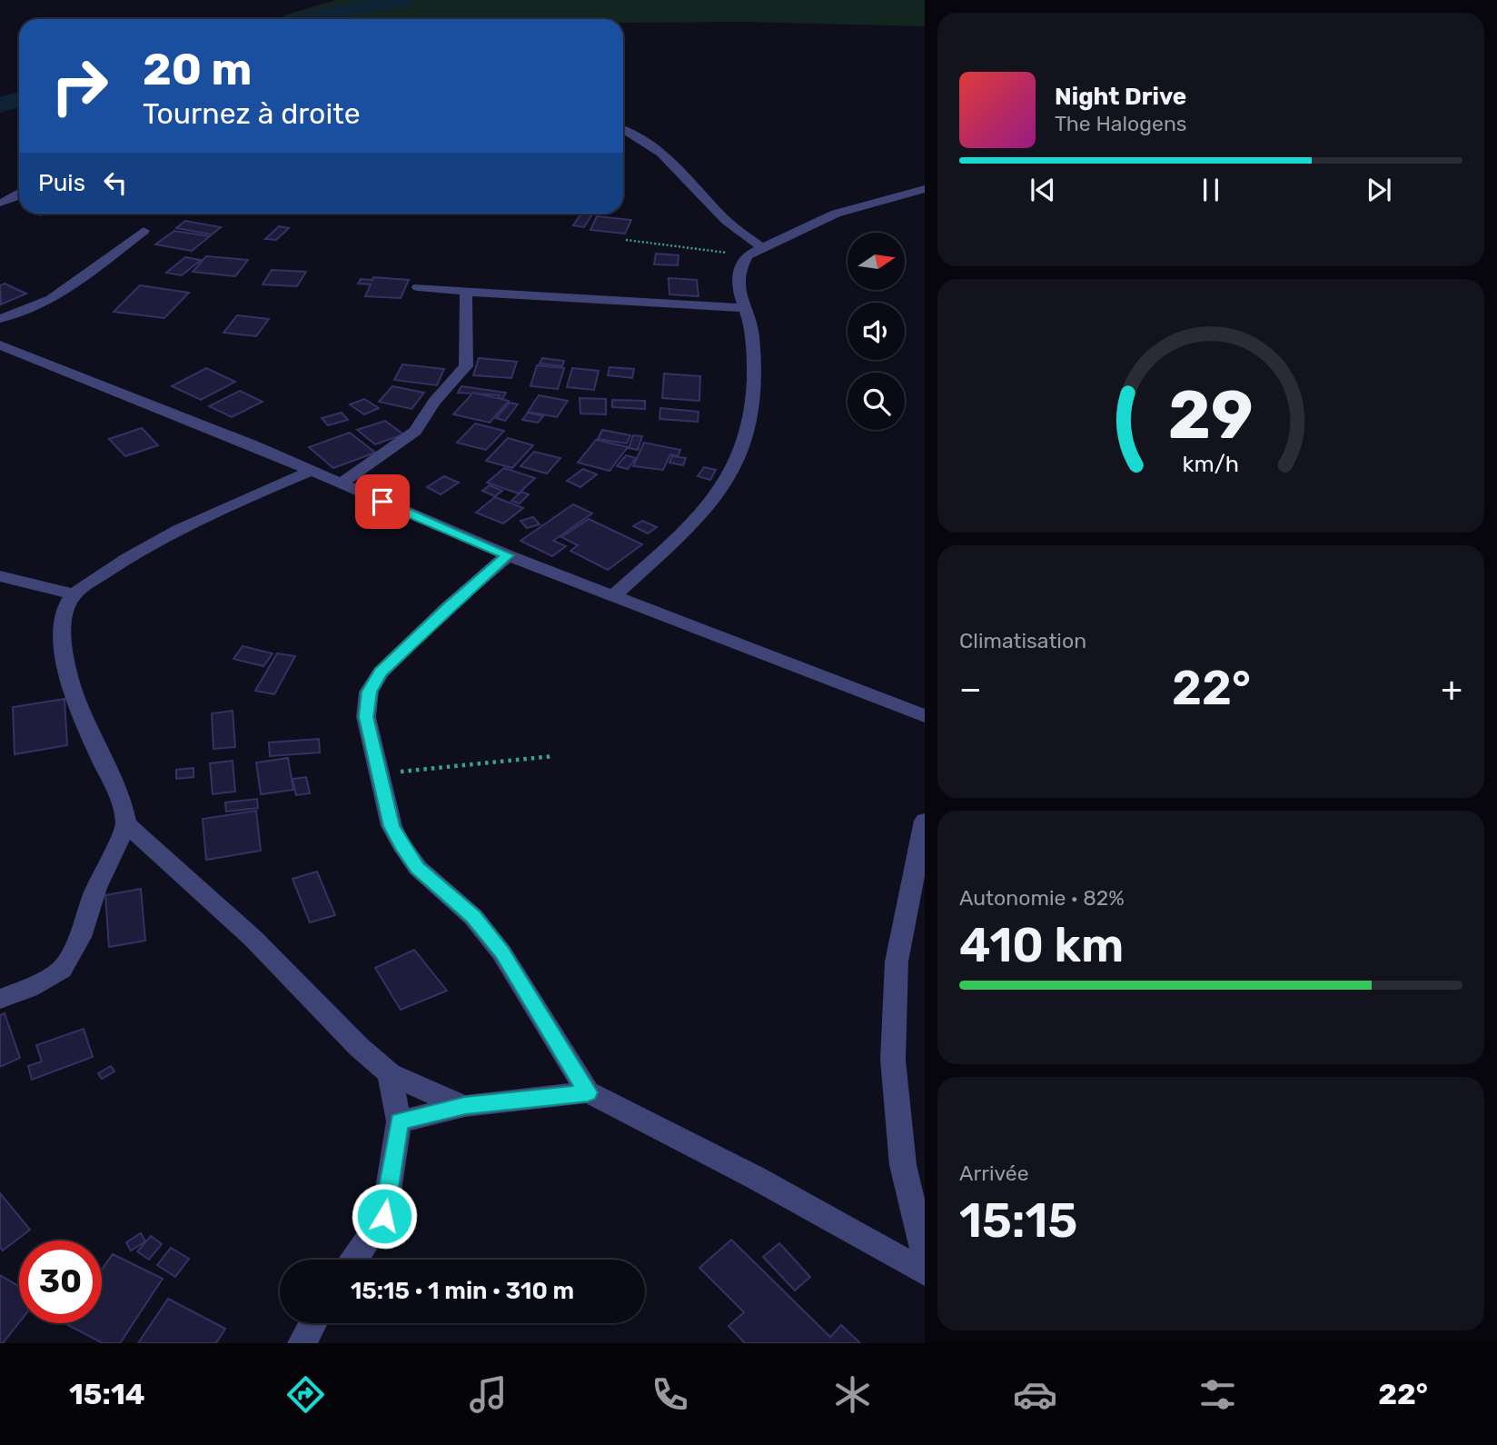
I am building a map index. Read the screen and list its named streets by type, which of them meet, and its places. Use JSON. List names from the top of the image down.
{
  "north": "right",
  "page": {
    "turn": ["20 m", "Tournez à droite"],
    "song": ["Night Drive", "The Halogens"],
    "then": "Puis",
    "tile": [
      "Climatisation",
      ["Autonomie · 82%", "410 km"],
      ["Arrivée", "15:15"]
    ],
    "heat": ["−", "22°", "+"],
    "limit": "30",
    "trip": "15:15 · 1 min · 310 m",
    "tabs": ["15:14", "22°"],
    "gauge": ["29", "km/h"]
  }
}
